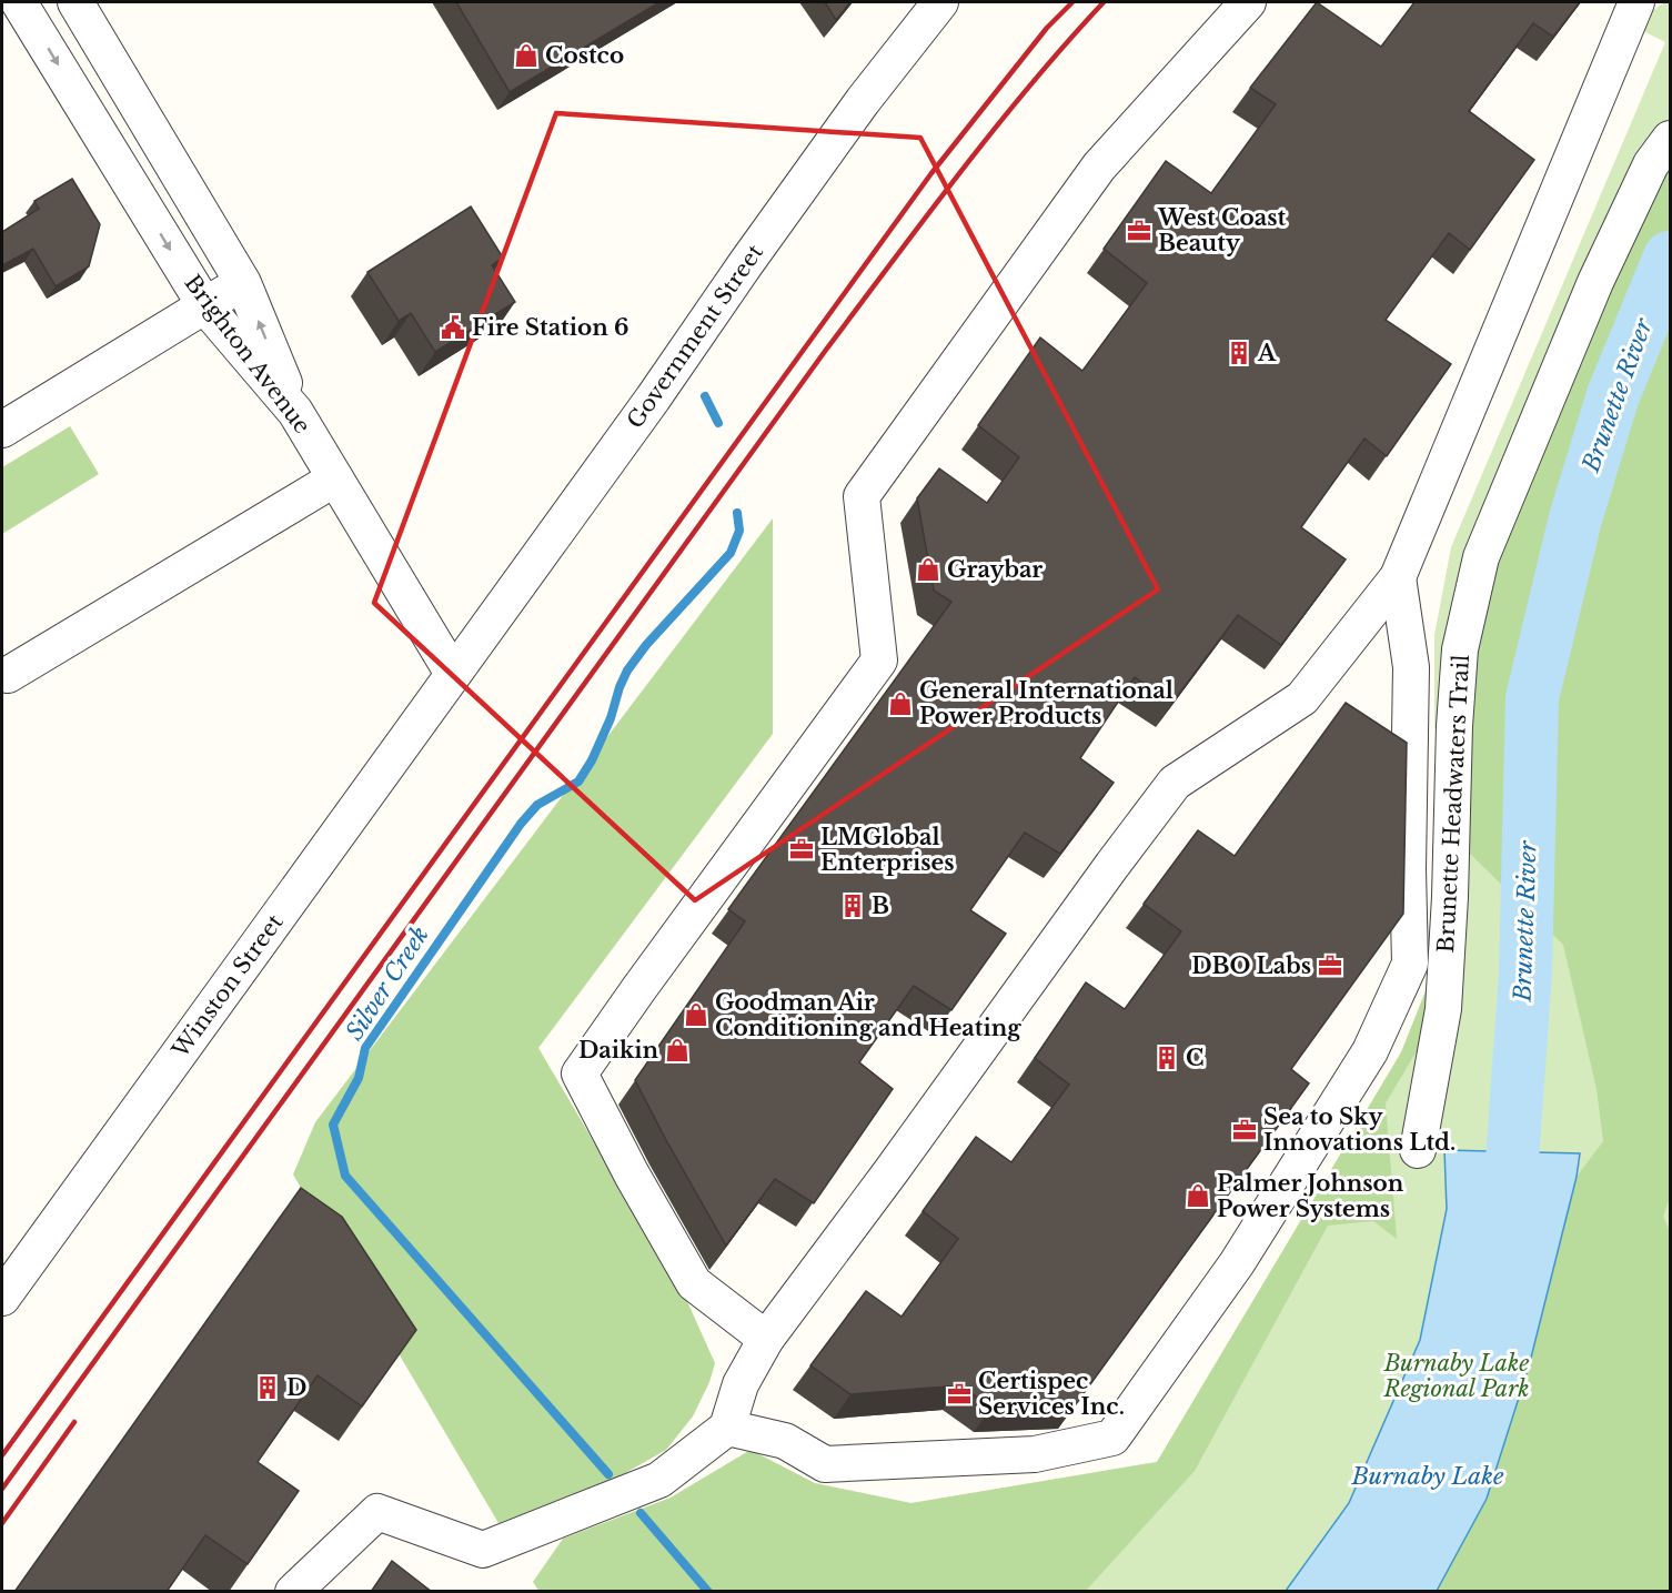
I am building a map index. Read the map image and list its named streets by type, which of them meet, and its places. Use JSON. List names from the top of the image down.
{
  "streets": {
    "street": [
      "Government Street",
      "Brighton Avenue",
      "Brunette Headwaters Trail",
      "Winston Street"
    ]
  },
  "crossings": [
    ["Government Street", "Brighton Avenue"],
    ["Government Street", "Winston Street"],
    ["Brighton Avenue", "Winston Street"]
  ],
  "water": ["Brunette River", "Silver Creek", "Burnaby Lake"],
  "parks": ["Burnaby Lake Regional Park"],
  "places": {
    "shop": [
      "Costco",
      "Graybar",
      "General International Power Products",
      "Goodman Air Conditioning and Heating",
      "Daikin",
      "Palmer Johnson Power Systems"
    ],
    "office": [
      "West Coast Beauty",
      "LMGlobal Enterprises",
      "DBO Labs",
      "Sea to Sky Innovations Ltd.",
      "Certispec Services Inc."
    ],
    "public building": ["Fire Station 6"],
    "building": [
      "A",
      "B",
      "C",
      "D"
    ]
  }
}
